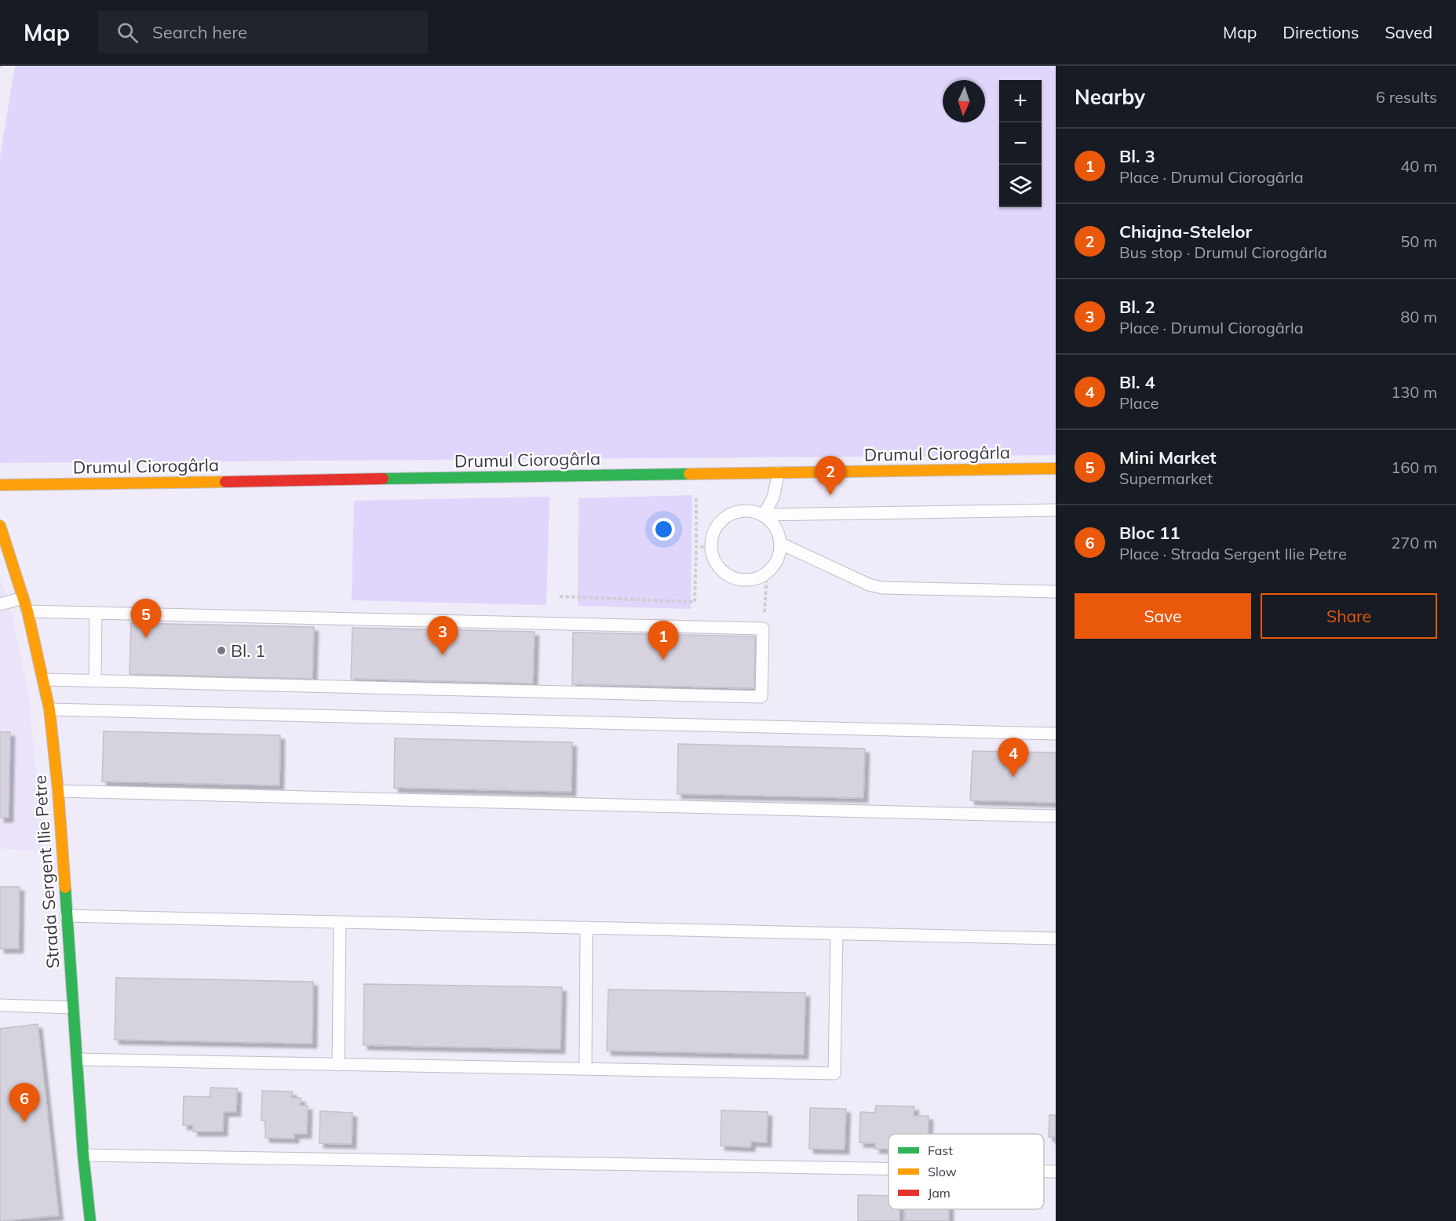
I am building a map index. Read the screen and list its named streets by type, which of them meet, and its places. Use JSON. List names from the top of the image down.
{
  "streets": {
    "street": ["Drumul Ciorogârla", "Strada Sergent Ilie Petre"]
  },
  "places": ["Bl. 1"],
  "legend": ["Fast", "Slow", "Jam"],
  "north": "bottom",
  "page": {
    "header": "Map",
    "search": "Search here",
    "nav": ["Map", "Directions", "Saved"],
    "heading": ["Nearby", "6 results"],
    "map_buttons": ["+", "−"],
    "list": [
      {
        "mark": "1",
        "name": "Bl. 3",
        "note": "Place · Drumul Ciorogârla",
        "value": "40 m"
      },
      {
        "mark": "2",
        "name": "Chiajna-Stelelor",
        "note": "Bus stop · Drumul Ciorogârla",
        "value": "50 m"
      },
      {
        "mark": "3",
        "name": "Bl. 2",
        "note": "Place · Drumul Ciorogârla",
        "value": "80 m"
      },
      {
        "mark": "4",
        "name": "Bl. 4",
        "note": "Place",
        "value": "130 m"
      },
      {
        "mark": "5",
        "name": "Mini Market",
        "note": "Supermarket",
        "value": "160 m"
      },
      {
        "mark": "6",
        "name": "Bloc 11",
        "note": "Place · Strada Sergent Ilie Petre",
        "value": "270 m"
      }
    ],
    "pins": [
      "2",
      "5",
      "3",
      "1",
      "4",
      "6"
    ],
    "buttons": ["Save", "Share"]
  }
}
